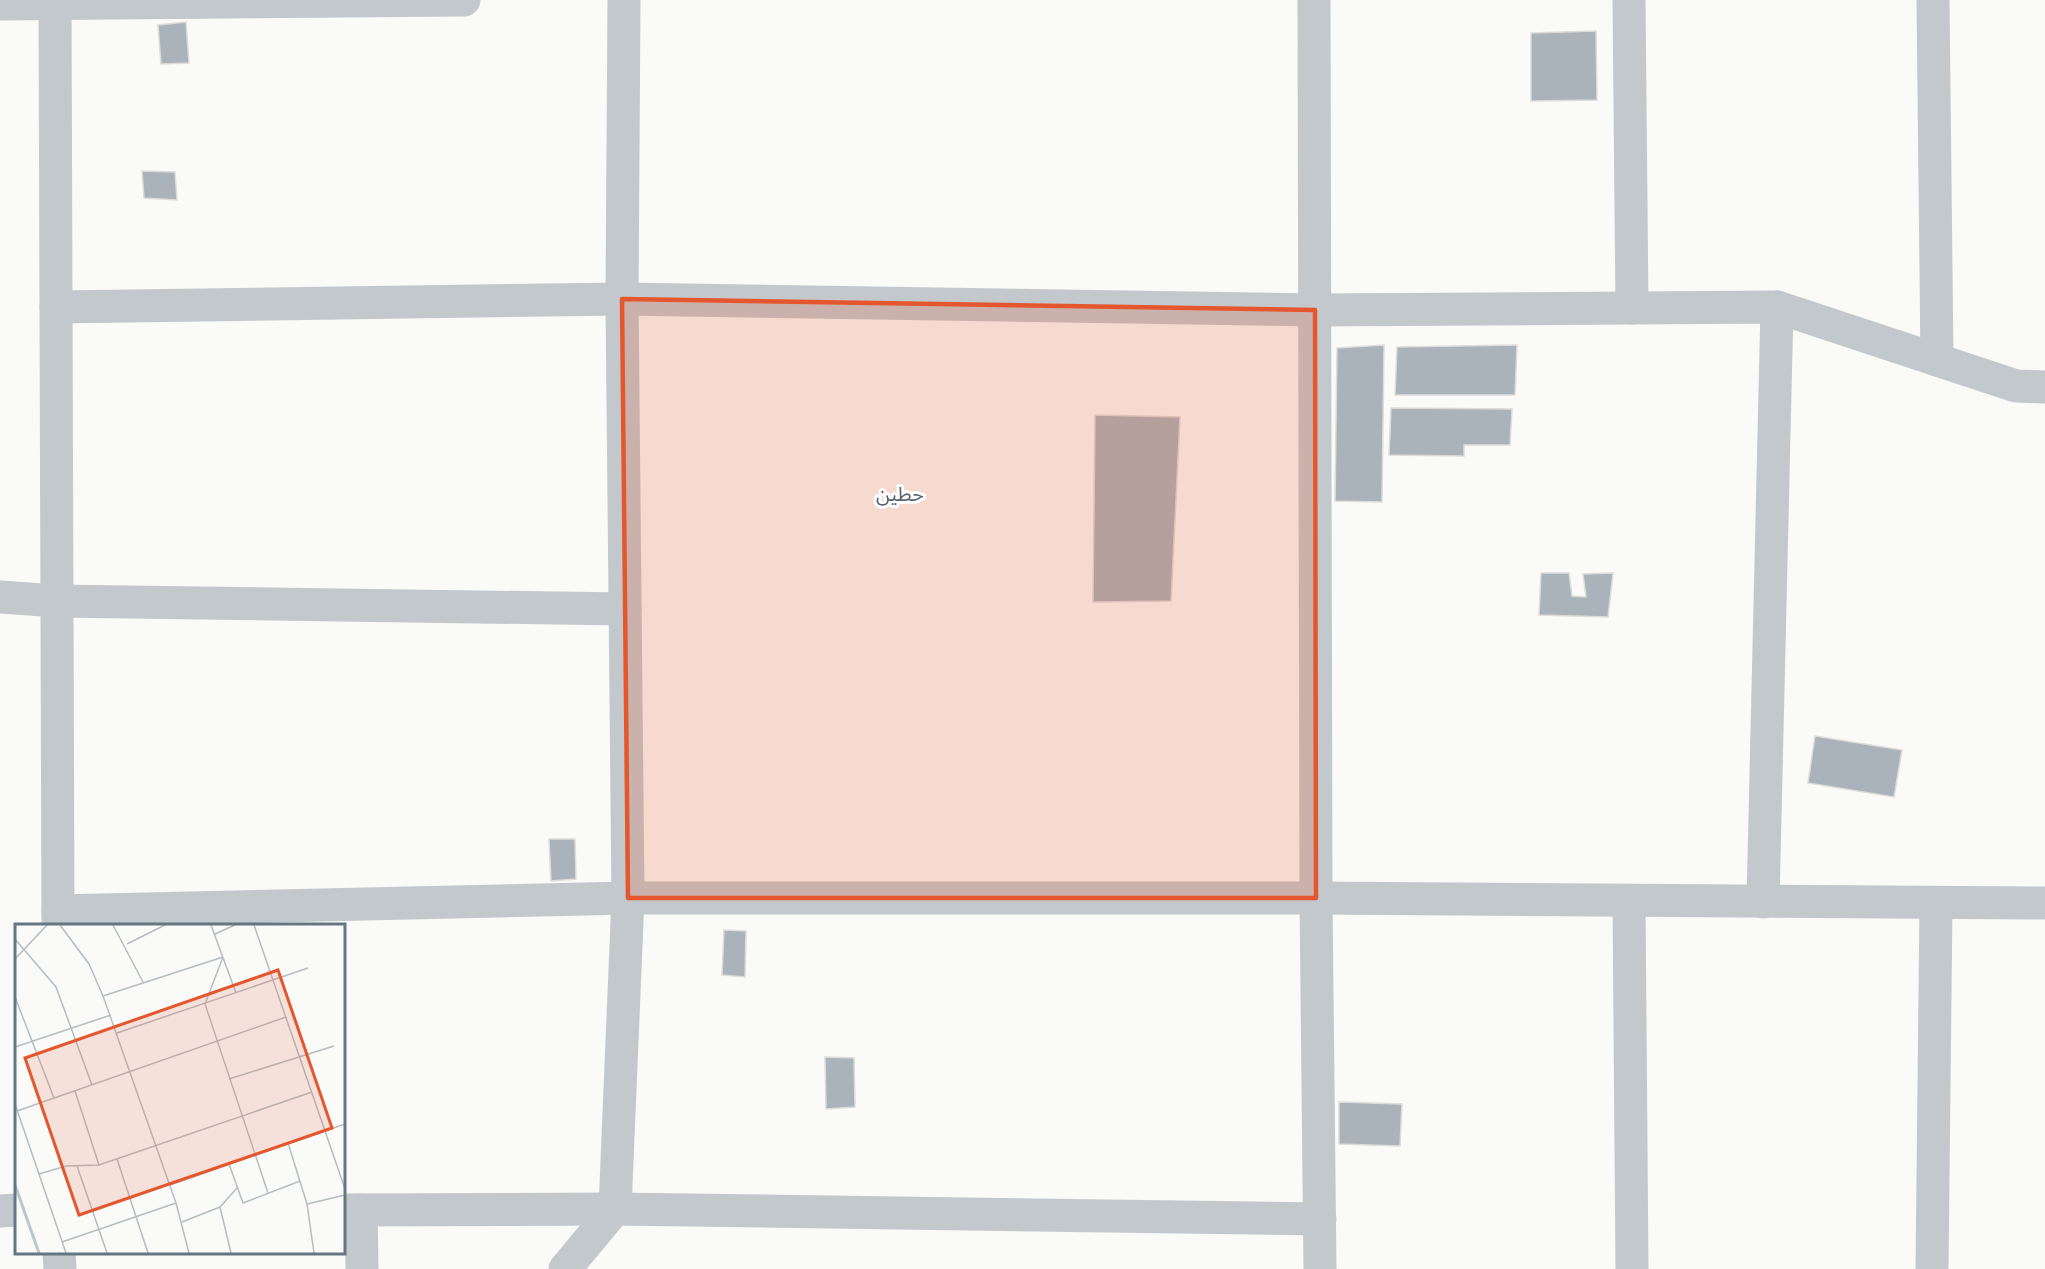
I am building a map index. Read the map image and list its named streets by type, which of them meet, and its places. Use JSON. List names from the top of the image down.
{
  "districts": ["حطين"]
}
